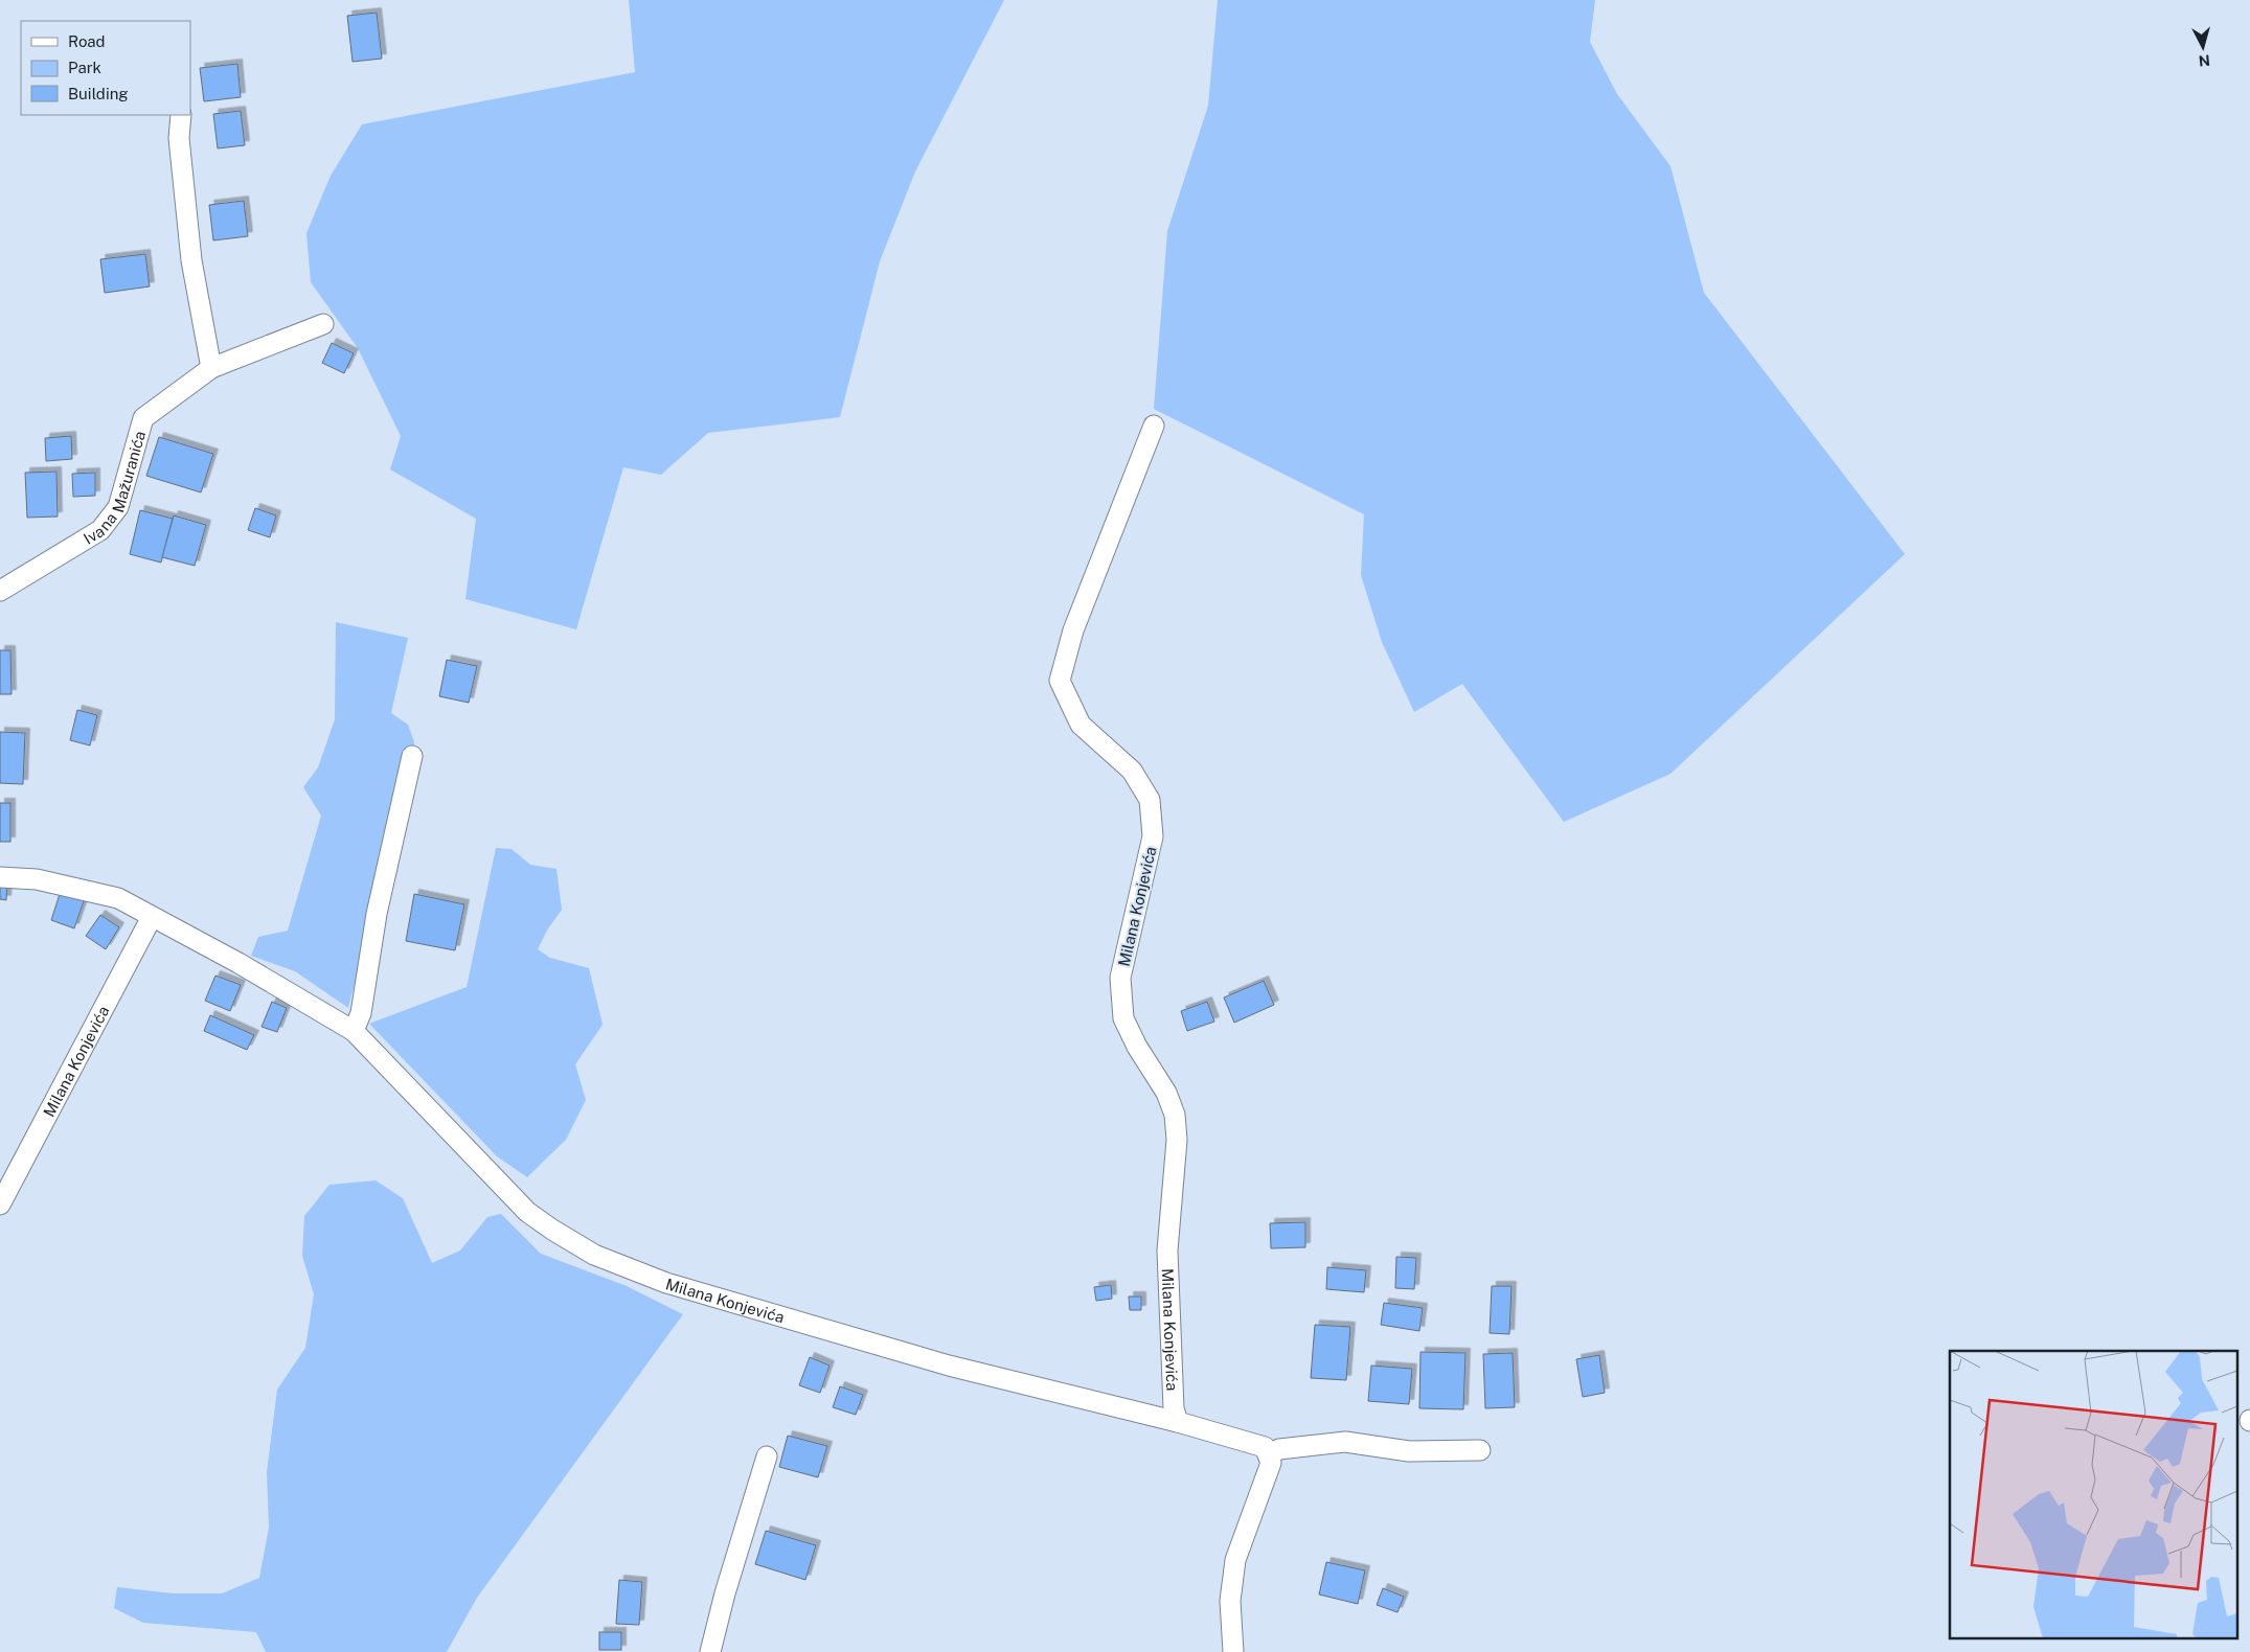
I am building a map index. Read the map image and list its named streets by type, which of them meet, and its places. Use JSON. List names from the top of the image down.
{
  "streets": {
    "street": ["Ivana Mažuranića", "Milana Konjevića"]
  },
  "legend": ["Road", "Park", "Building"],
  "north": "bottom"
}
